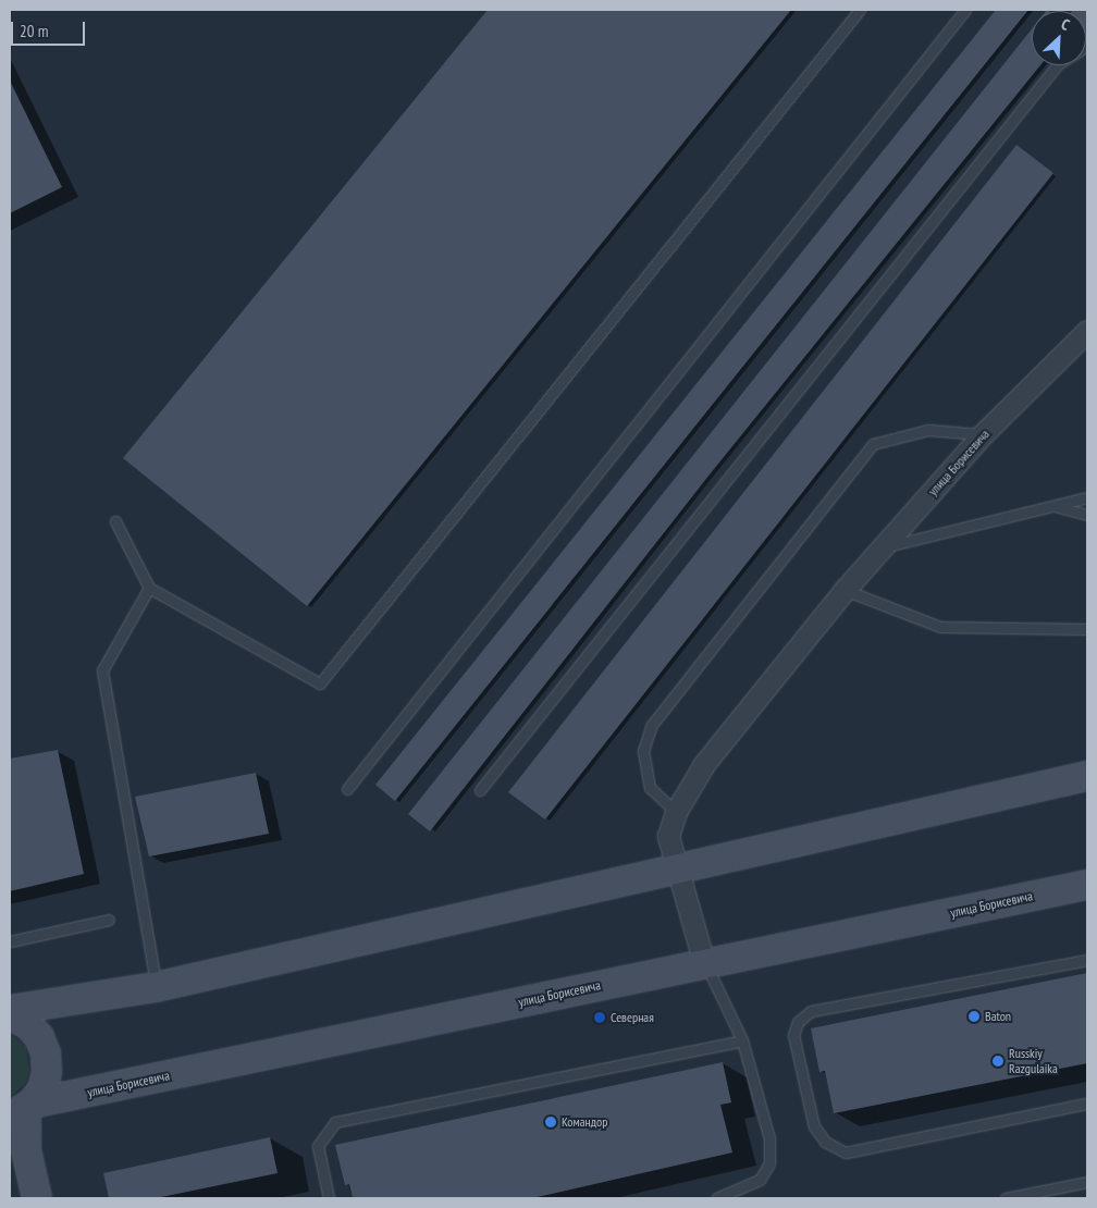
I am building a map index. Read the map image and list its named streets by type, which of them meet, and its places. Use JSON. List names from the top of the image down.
{
  "streets": {
    "street": ["улица Борисевича"]
  },
  "places": [
    "Baton",
    "Северная",
    "Russkiy Razgulaika",
    "Командор"
  ],
  "scale_bar": "20 m",
  "north": "top right"
}
